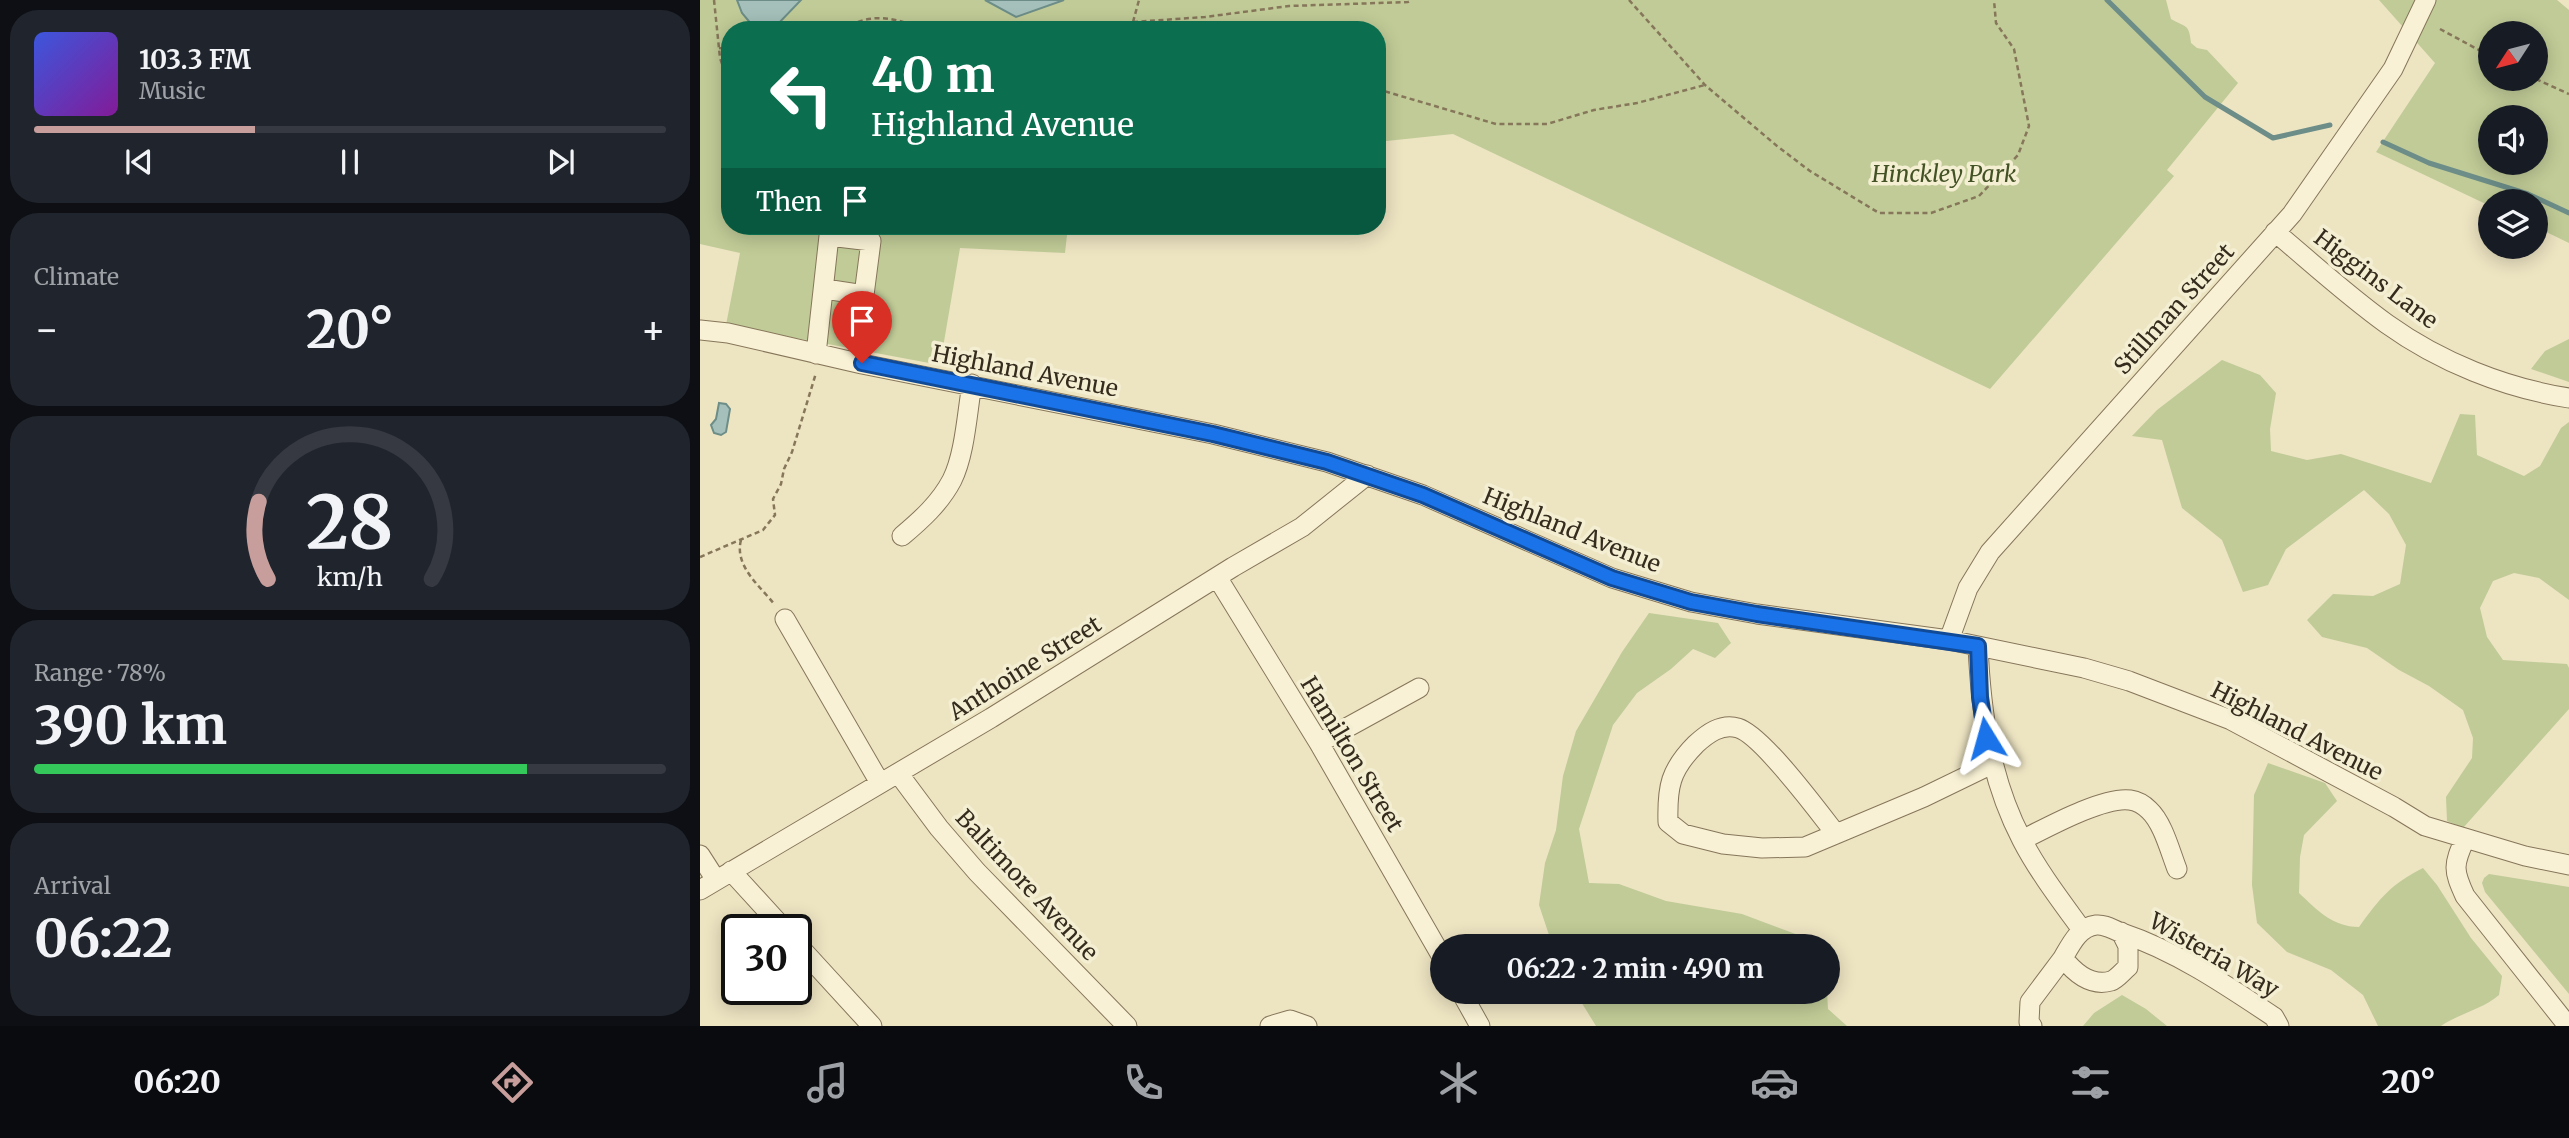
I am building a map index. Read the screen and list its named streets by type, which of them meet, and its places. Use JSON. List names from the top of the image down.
{
  "streets": {
    "street": [
      "Higgins Lane",
      "Stillman Street",
      "Highland Avenue",
      "Anthoine Street",
      "Hamilton Street",
      "Baltimore Avenue",
      "Wisteria Way"
    ]
  },
  "crossings": [
    ["Higgins Lane", "Stillman Street"],
    ["Stillman Street", "Highland Avenue"],
    ["Highland Avenue", "Anthoine Street"],
    ["Anthoine Street", "Hamilton Street"],
    ["Anthoine Street", "Baltimore Avenue"]
  ],
  "parks": ["Hinckley Park"],
  "north": "bottom left",
  "page": {
    "turn": ["40 m", "Highland Avenue"],
    "song": ["103.3 FM", "Music"],
    "then": "Then",
    "tile": [
      "Climate",
      ["Range · 78%", "390 km"],
      ["Arrival", "06:22"]
    ],
    "heat": ["−", "20°", "+"],
    "limit": "30",
    "trip": "06:22 · 2 min · 490 m",
    "tabs": ["06:20", "20°"],
    "gauge": ["28", "km/h"]
  }
}
